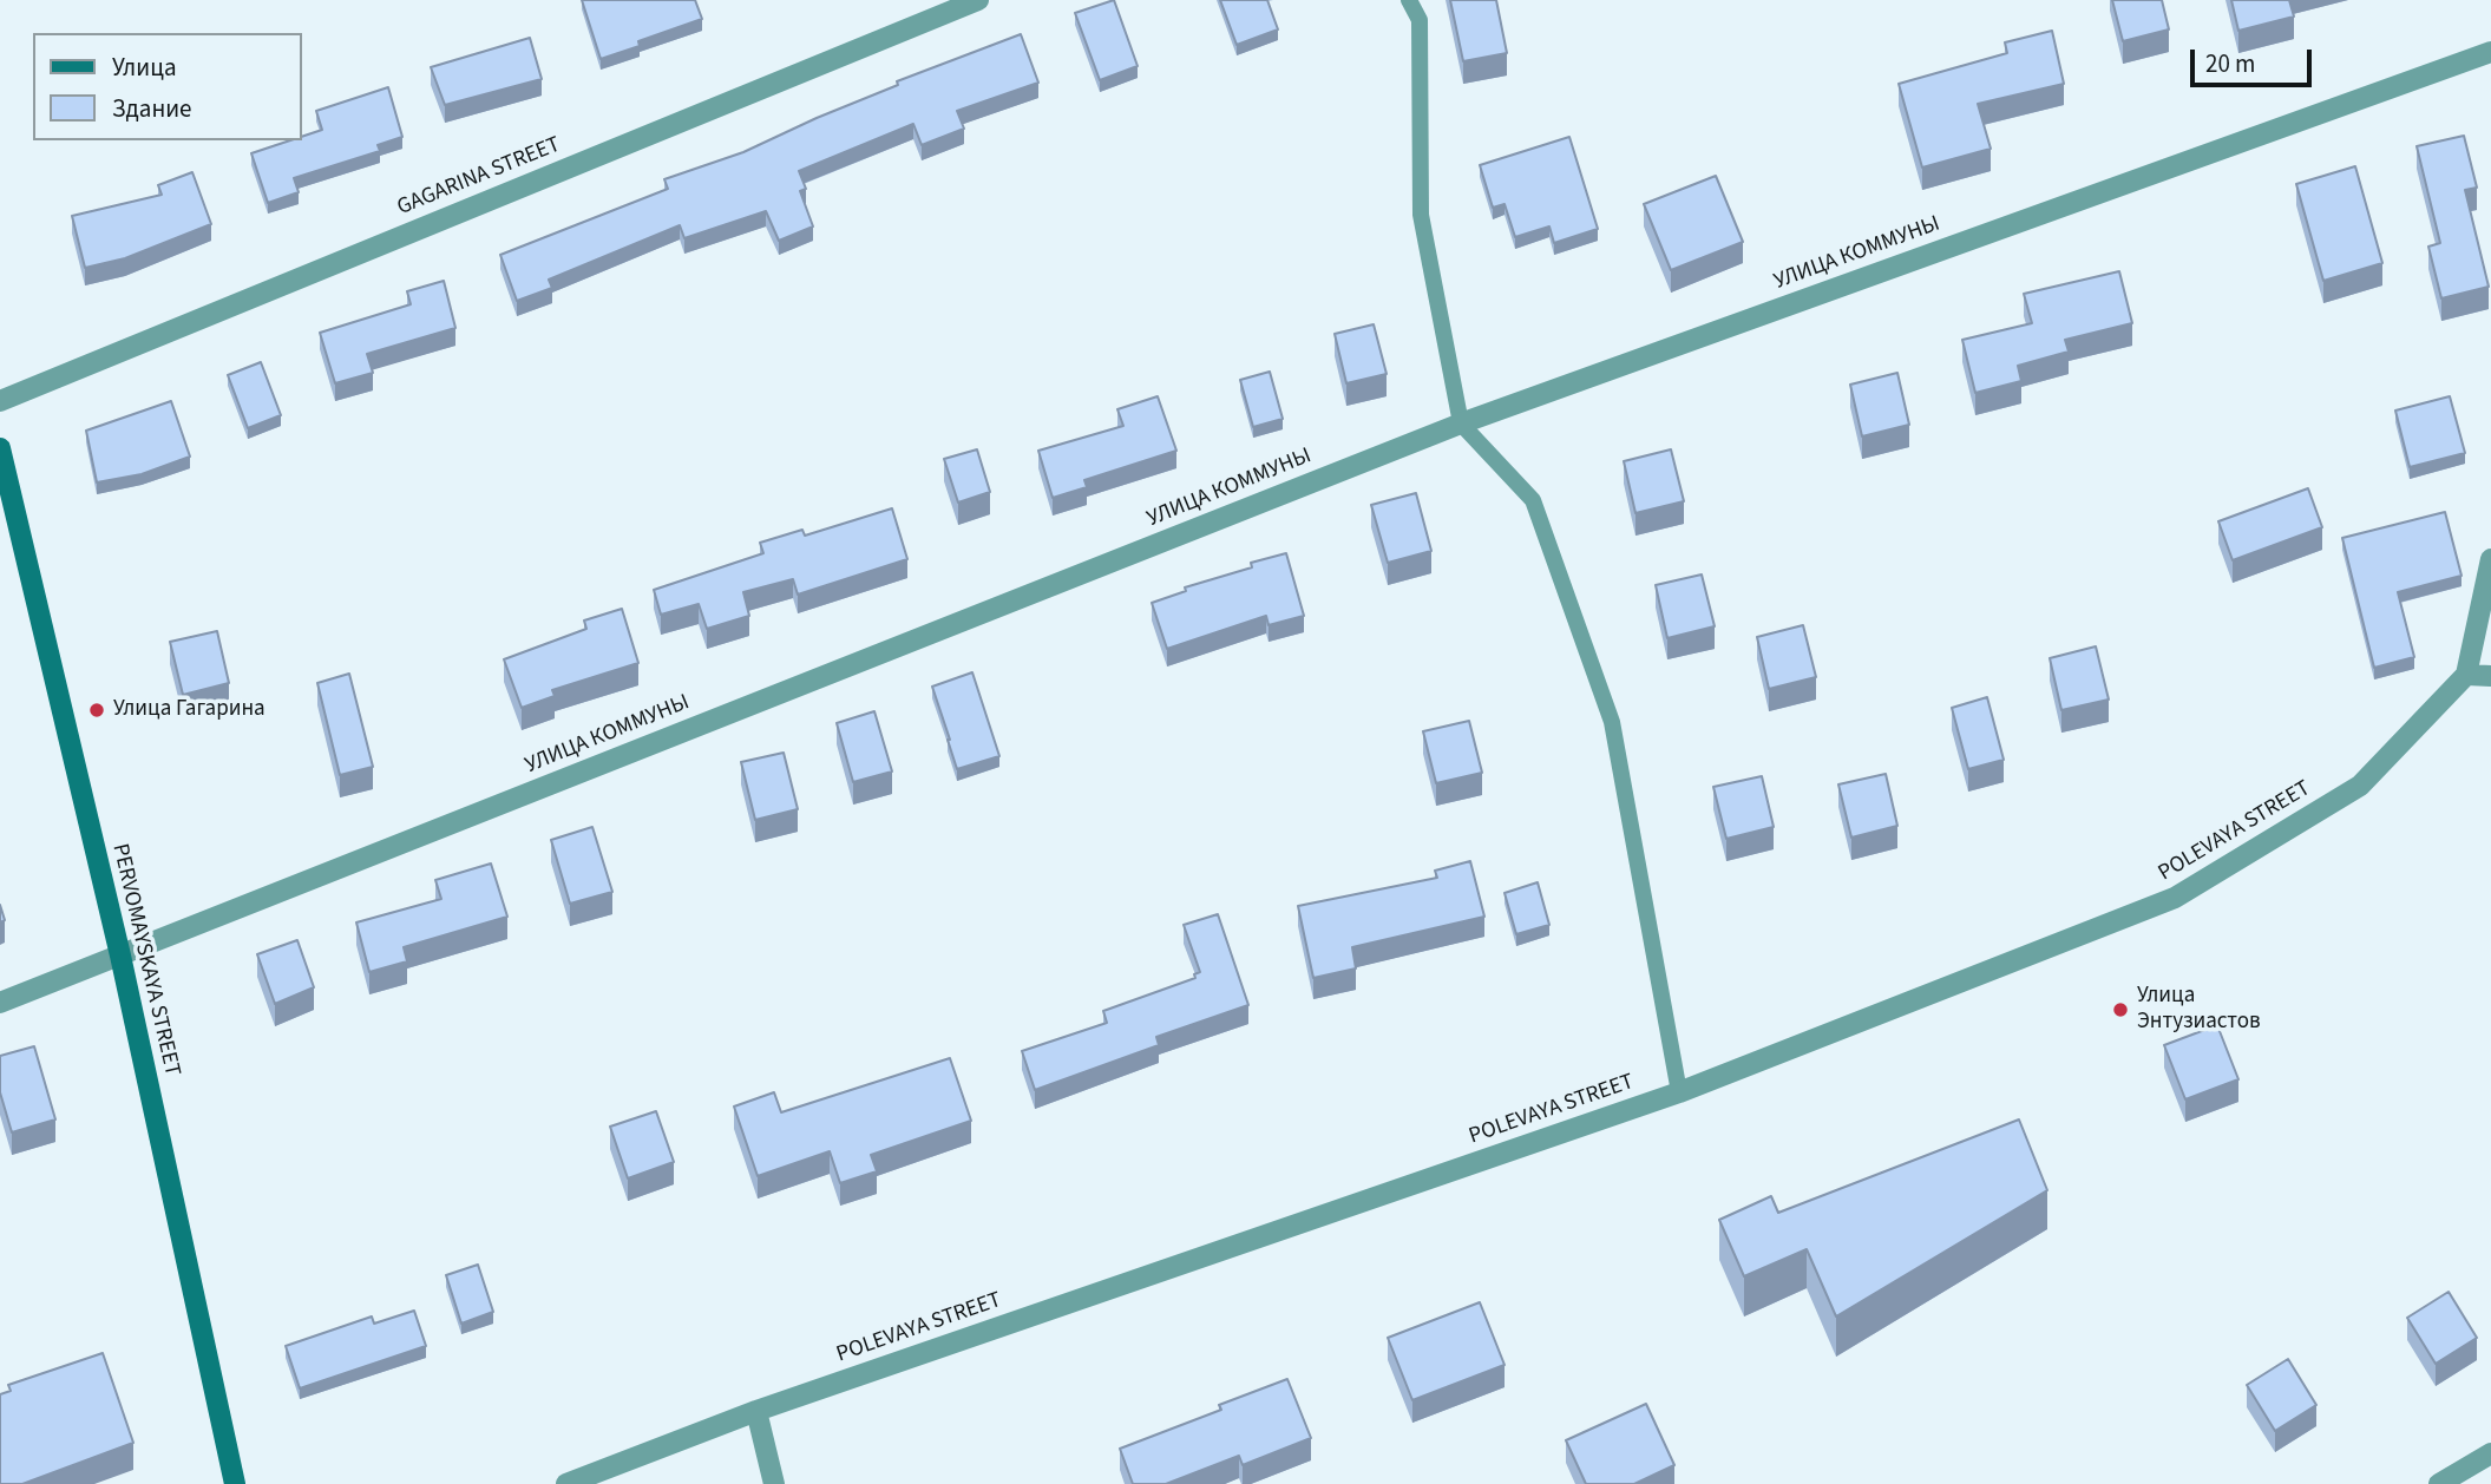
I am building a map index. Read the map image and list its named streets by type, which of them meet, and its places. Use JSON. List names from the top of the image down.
{
  "streets": {
    "main road": ["PERVOMAYSKAYA STREET"],
    "street": ["GAGARINA STREET", "УЛИЦА КОММУНЫ", "POLEVAYA STREET"]
  },
  "crossings": [
    ["УЛИЦА КОММУНЫ", "PERVOMAYSKAYA STREET"]
  ],
  "places": ["Улица Гагарина", "Улица Энтузиастов"],
  "legend": ["Улица", "Здание"],
  "scale_bar": "20 m"
}
